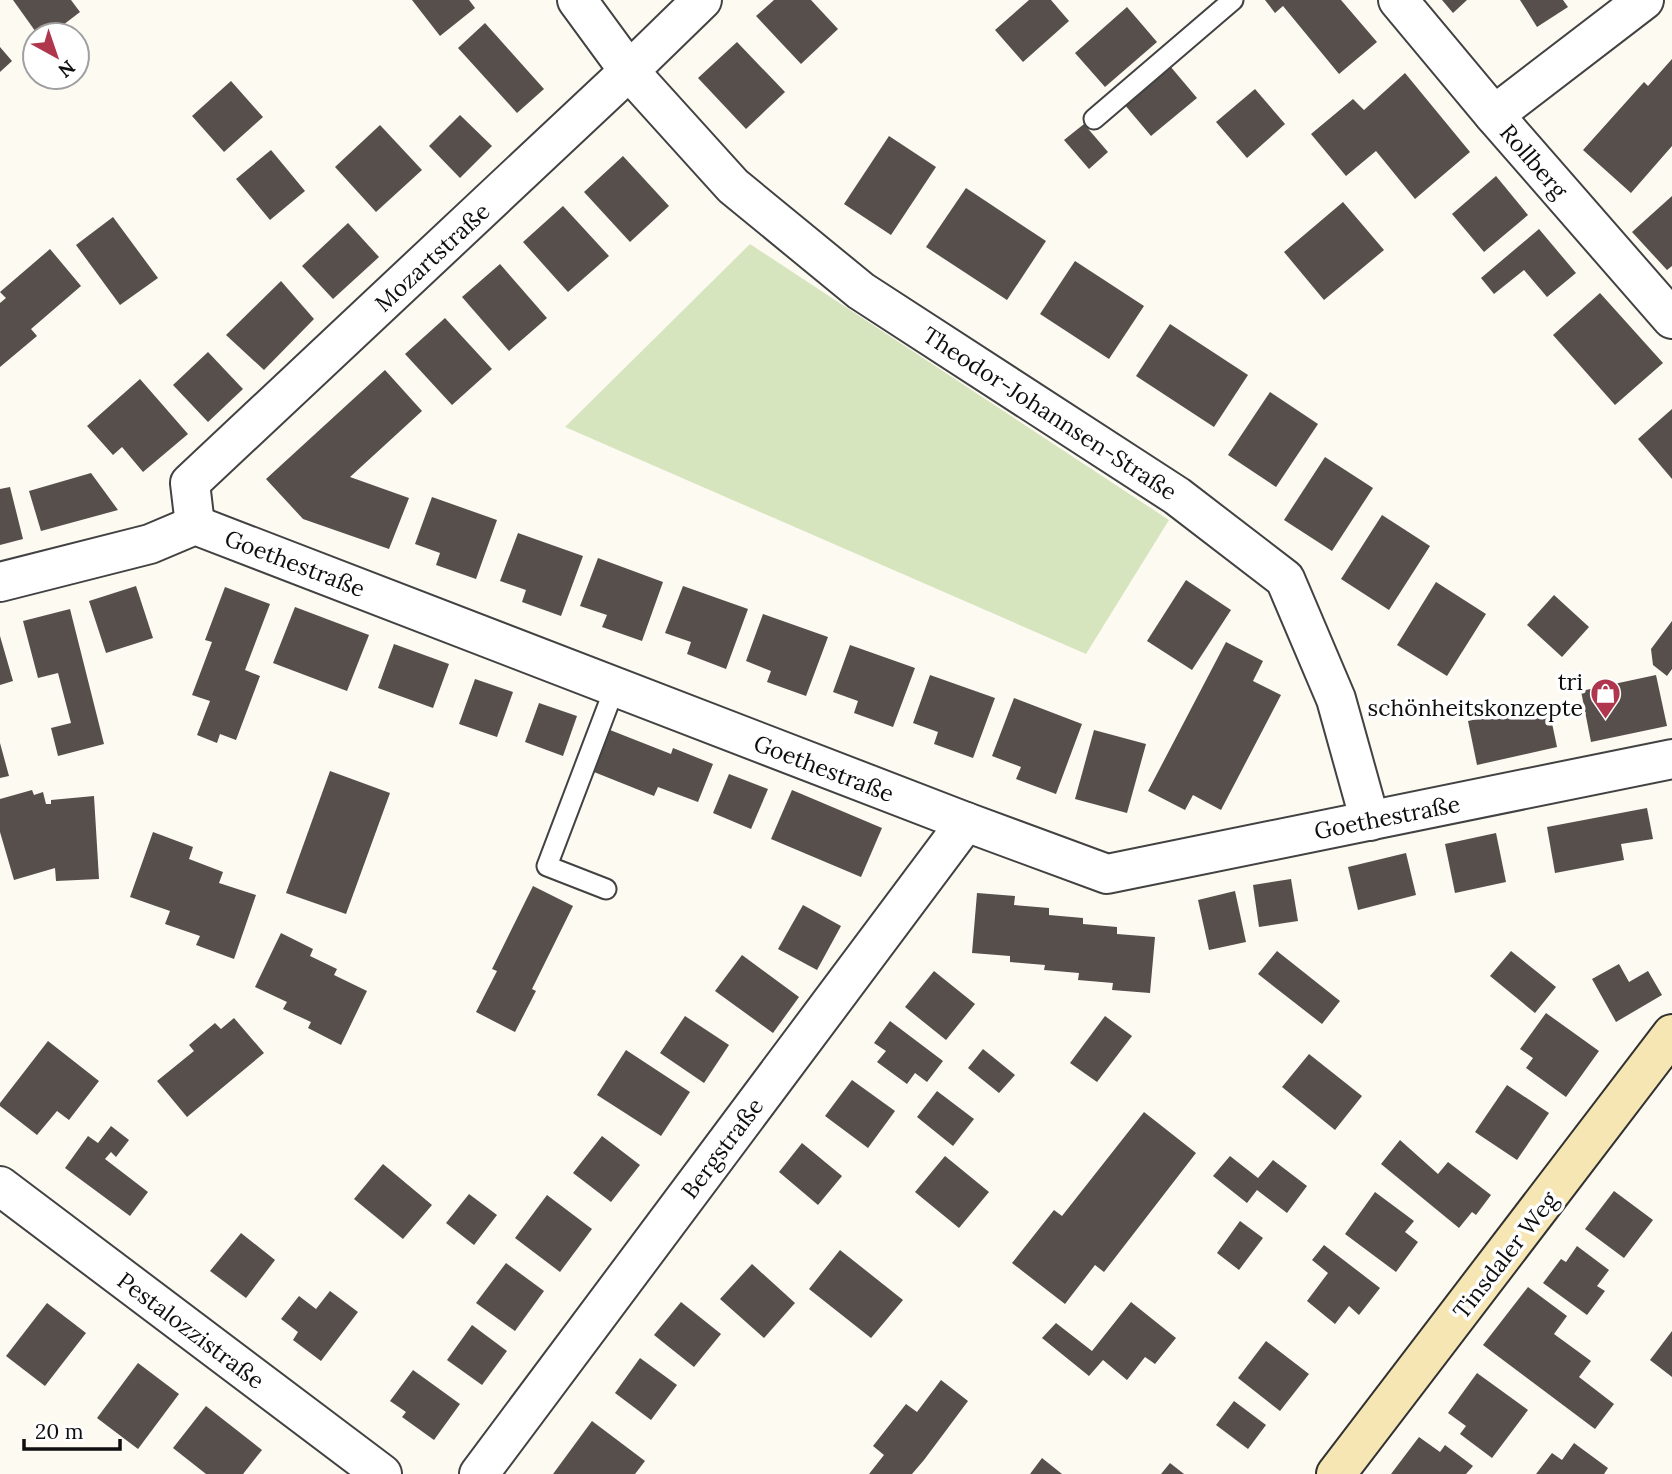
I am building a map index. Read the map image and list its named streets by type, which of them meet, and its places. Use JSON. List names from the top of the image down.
{
  "streets": {
    "street": [
      "Rollberg",
      "Mozartstraße",
      "Theodor-Johannsen-Straße",
      "Goethestraße",
      "Bergstraße",
      "Tinsdaler Weg",
      "Pestalozzistraße"
    ]
  },
  "crossings": [
    ["Mozartstraße", "Theodor-Johannsen-Straße"],
    ["Mozartstraße", "Goethestraße"],
    ["Theodor-Johannsen-Straße", "Goethestraße"],
    ["Goethestraße", "Bergstraße"]
  ],
  "places": {
    "shop": ["tri schönheitskonzepte"]
  },
  "scale_bar": "20 m",
  "north": "bottom right"
}
